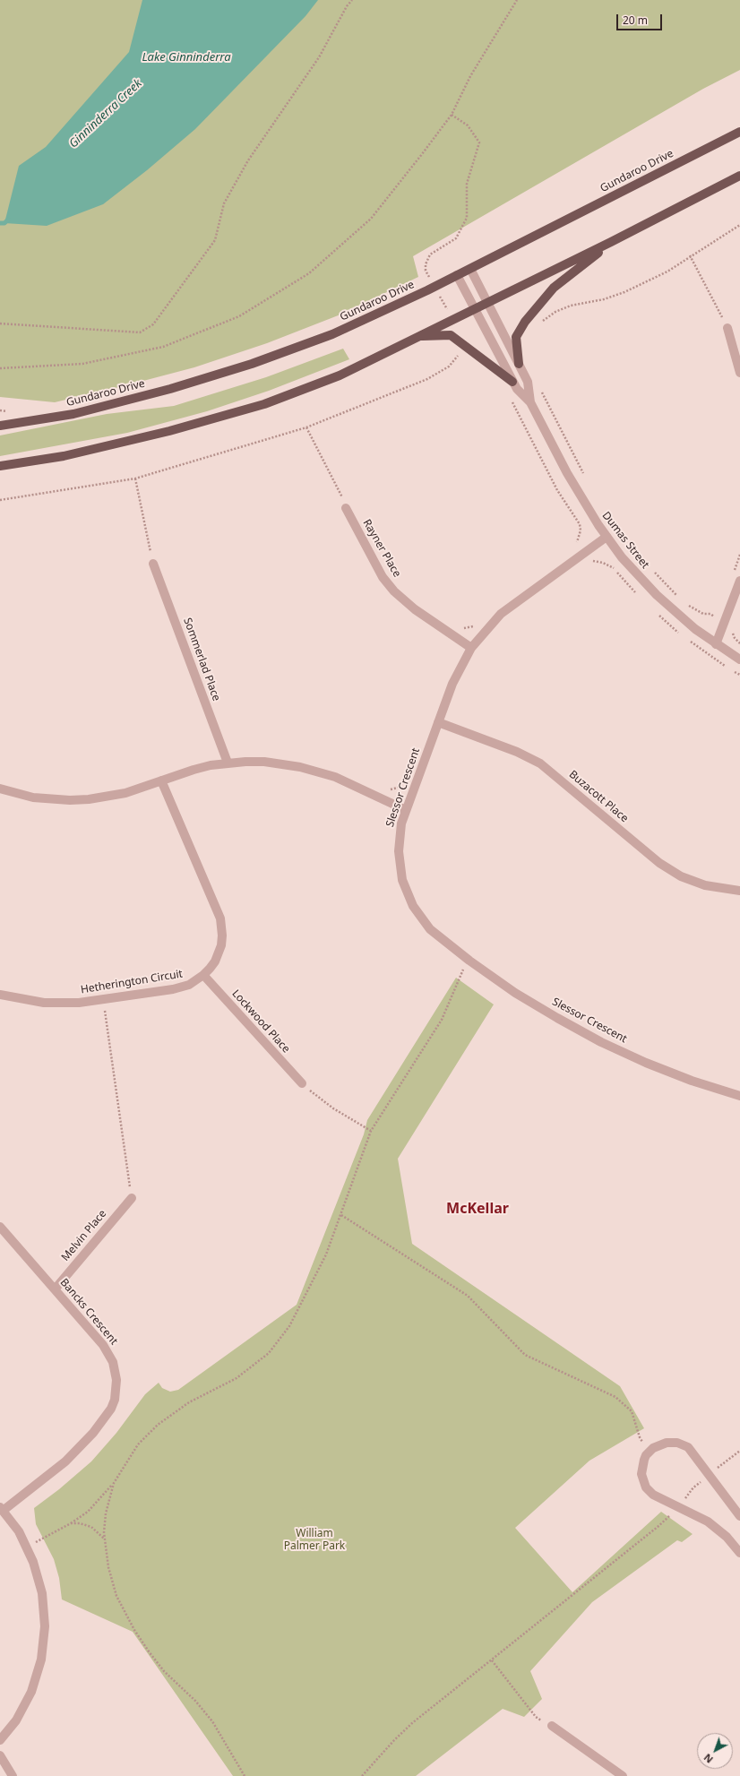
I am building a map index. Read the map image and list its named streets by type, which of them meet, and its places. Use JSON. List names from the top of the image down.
{
  "streets": {
    "main road": ["Gundaroo Drive"],
    "street": [
      "Dumas Street",
      "Rayner Place",
      "Sommerlad Place",
      "Slessor Crescent",
      "Buzacott Place",
      "Hetherington Circuit",
      "Lockwood Place",
      "Melvin Place",
      "Bancks Crescent"
    ]
  },
  "crossings": [
    ["Gundaroo Drive", "Dumas Street"],
    ["Dumas Street", "Slessor Crescent"],
    ["Rayner Place", "Slessor Crescent"],
    ["Slessor Crescent", "Buzacott Place"],
    ["Hetherington Circuit", "Lockwood Place"],
    ["Melvin Place", "Bancks Crescent"]
  ],
  "districts": ["McKellar"],
  "water": ["Lake Ginninderra", "Ginninderra Creek"],
  "parks": ["William Palmer Park"],
  "scale_bar": "20 m",
  "north": "bottom left"
}
